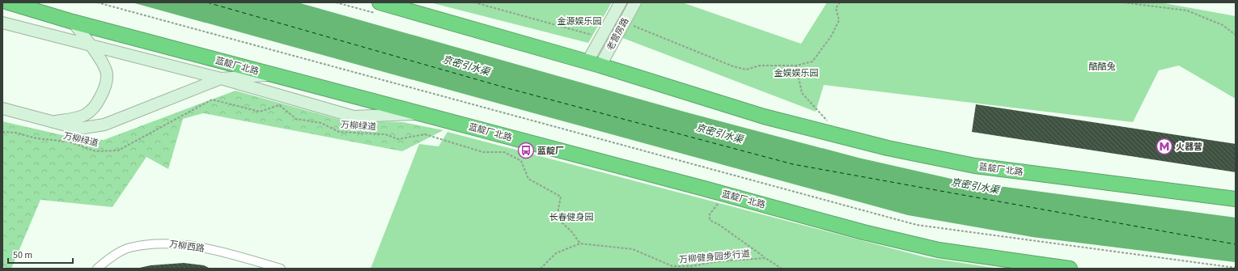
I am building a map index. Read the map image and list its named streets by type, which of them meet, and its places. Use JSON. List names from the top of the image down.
{
  "streets": {
    "highway": ["蓝靛厂北路"],
    "street": ["老营房路", "万柳西路"],
    "path": ["万柳绿道", "万柳健身园步行道"]
  },
  "crossings": [
    ["老营房路", "蓝靛厂北路"],
    ["万柳绿道", "万柳健身园步行道"]
  ],
  "water": ["京密引水渠"],
  "parks": [
    "金源娱乐园",
    "酷酷兔",
    "金娱娱乐园",
    "长春健身园"
  ],
  "places": {
    "metro station": ["火器营"],
    "bus stop": ["蓝靛厂"]
  },
  "scale_bar": "50 m"
}
